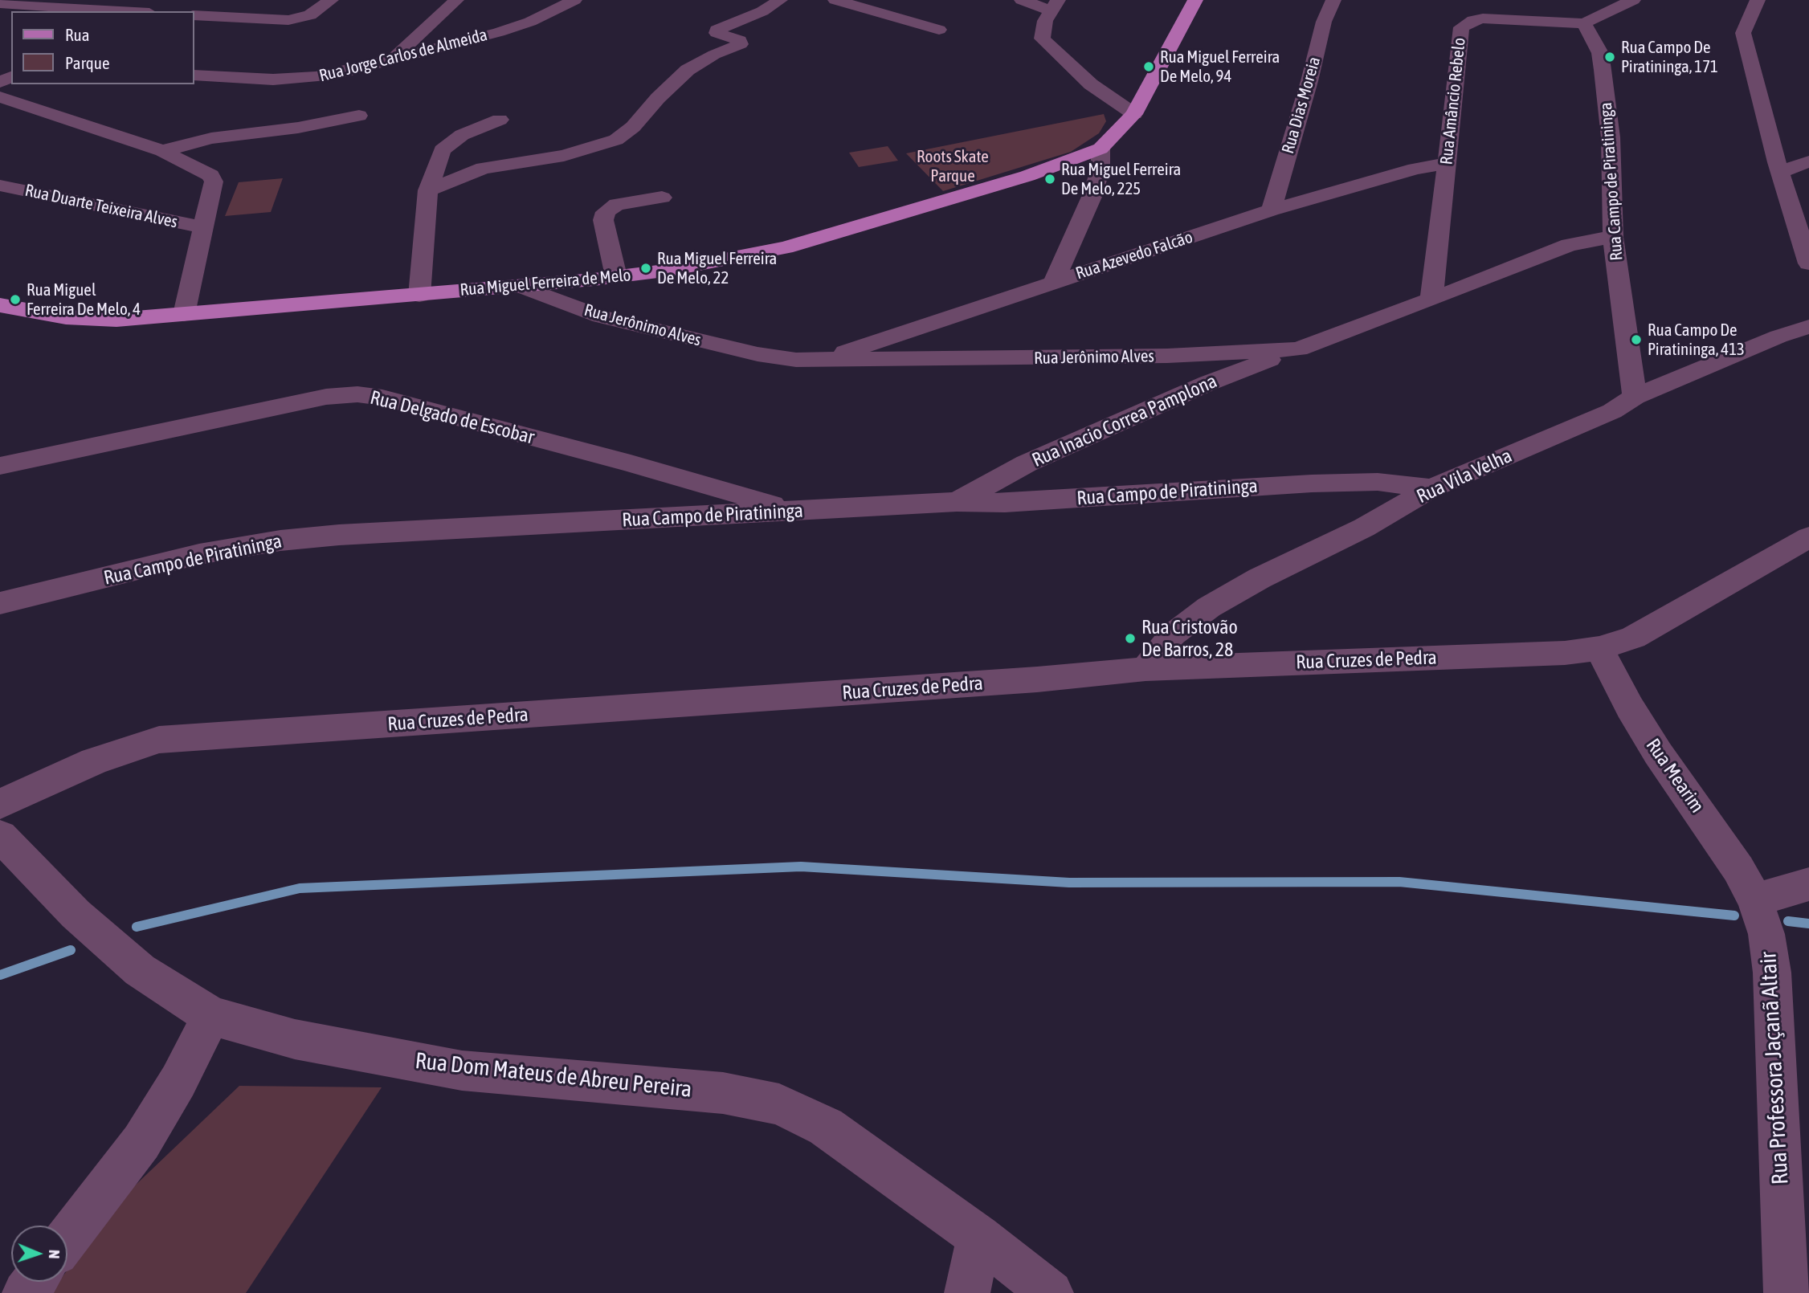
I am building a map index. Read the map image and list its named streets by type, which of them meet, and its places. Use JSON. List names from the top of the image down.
{
  "streets": {
    "main road": ["Rua Miguel Ferreira de Melo"],
    "street": [
      "Rua Jorge Carlos de Almeida",
      "Rua Amâncio Rebelo",
      "Rua Dias Moreia",
      "Rua Campo de Piratininga",
      "Rua Duarte Teixeira Alves",
      "Rua Azevedo Falcão",
      "Rua Jerônimo Alves",
      "Rua Delgado de Escobar",
      "Rua Inacio Correa Pamplona",
      "Rua Vila Velha",
      "Rua Cruzes de Pedra",
      "Rua Mearim",
      "Rua Professora Jaçanã Altair",
      "Rua Dom Mateus de Abreu Pereira"
    ]
  },
  "crossings": [
    ["Rua Amâncio Rebelo", "Rua Campo de Piratininga"],
    ["Rua Amâncio Rebelo", "Rua Azevedo Falcão"],
    ["Rua Amâncio Rebelo", "Rua Jerônimo Alves"],
    ["Rua Dias Moreia", "Rua Azevedo Falcão"],
    ["Rua Campo de Piratininga", "Rua Jerônimo Alves"],
    ["Rua Campo de Piratininga", "Rua Delgado de Escobar"],
    ["Rua Campo de Piratininga", "Rua Inacio Correa Pamplona"],
    ["Rua Campo de Piratininga", "Rua Vila Velha"],
    ["Rua Azevedo Falcão", "Rua Jerônimo Alves"],
    ["Rua Miguel Ferreira de Melo", "Rua Jerônimo Alves"],
    ["Rua Jerônimo Alves", "Rua Inacio Correa Pamplona"],
    ["Rua Vila Velha", "Rua Cruzes de Pedra"],
    ["Rua Cruzes de Pedra", "Rua Mearim"],
    ["Rua Mearim", "Rua Professora Jaçanã Altair"]
  ],
  "parks": ["Roots Skate Parque"],
  "places": [
    "Rua Campo De Piratininga, 171",
    "Rua Miguel Ferreira De Melo, 94",
    "Rua Miguel Ferreira De Melo, 225",
    "Rua Miguel Ferreira De Melo, 22",
    "Rua Miguel Ferreira De Melo, 4",
    "Rua Campo De Piratininga, 413",
    "Rua Cristovão De Barros, 28"
  ],
  "legend": ["Rua", "Parque"],
  "north": "right"
}
